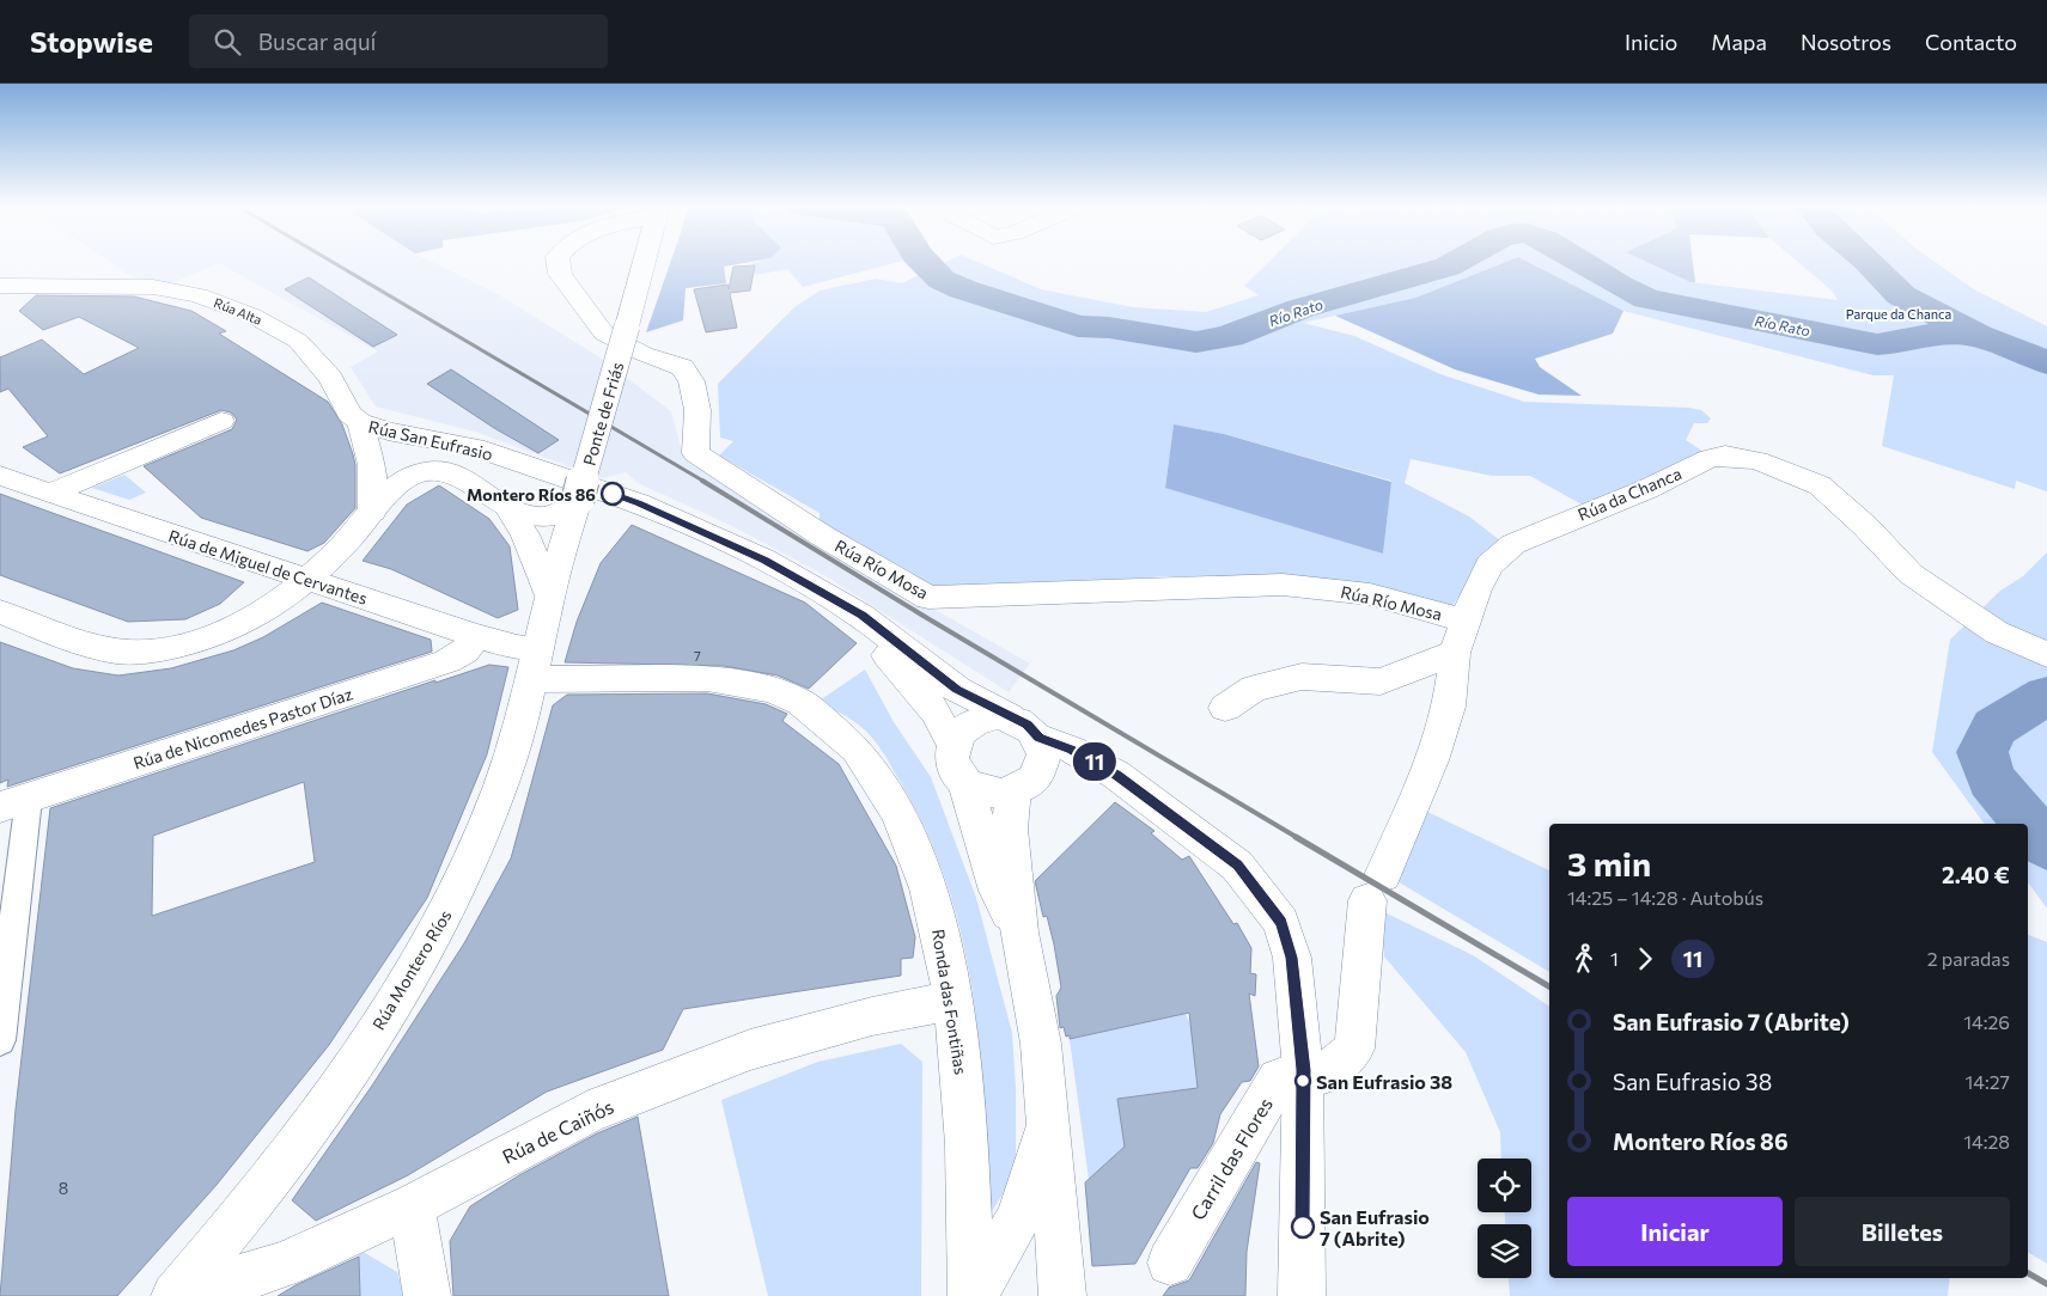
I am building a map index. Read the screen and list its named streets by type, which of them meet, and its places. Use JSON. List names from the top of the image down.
{
  "streets": {
    "street": [
      "Rúa Alta",
      "Ponte de Friás",
      "Rúa San Eufrasio",
      "Rúa da Chanca",
      "Rúa de Miguel de Cervantes",
      "Rúa Río Mosa",
      "Rúa de Nicomedes Pastor Díaz",
      "Rúa Montero Ríos",
      "Ronda das Fontiñas",
      "Rúa de Caiñós",
      "Carril das Flores"
    ]
  },
  "crossings": [
    ["Rúa Alta", "Rúa San Eufrasio"],
    ["Ponte de Friás", "Rúa Río Mosa"],
    ["Ponte de Friás", "Rúa Montero Ríos"],
    ["Rúa San Eufrasio", "Ronda das Fontiñas"],
    ["Rúa da Chanca", "Rúa Río Mosa"],
    ["Rúa da Chanca", "Carril das Flores"],
    ["Rúa de Miguel de Cervantes", "Rúa de Nicomedes Pastor Díaz"],
    ["Rúa de Miguel de Cervantes", "Rúa Montero Ríos"],
    ["Rúa de Miguel de Cervantes", "Ronda das Fontiñas"],
    ["Rúa Montero Ríos", "Ronda das Fontiñas"],
    ["Rúa Montero Ríos", "Rúa de Caiñós"],
    ["Ronda das Fontiñas", "Rúa de Caiñós"]
  ],
  "water": ["Río Rato"],
  "parks": ["Parque da Chanca"],
  "places": ["Montero Ríos 86", "San Eufrasio 38", "San Eufrasio 7 (Abrite)"],
  "lines": ["bus line 11"],
  "house_numbers": ["7", "8"],
  "page": {
    "header": "Stopwise",
    "search": "Buscar aquí",
    "nav": [
      "Inicio",
      "Mapa",
      "Nosotros",
      "Contacto"
    ],
    "on_map": "11",
    "heading": ["3 min", "14:25 – 14:28 · Autobús", "2.40 €"],
    "legs": ["1", "11", "2 paradas"],
    "list": [
      {
        "name": "San Eufrasio 7 (Abrite)",
        "value": "14:26"
      },
      {
        "name": "San Eufrasio 38",
        "value": "14:27"
      },
      {
        "name": "Montero Ríos 86",
        "value": "14:28"
      }
    ],
    "buttons": ["Iniciar", "Billetes"]
  }
}
